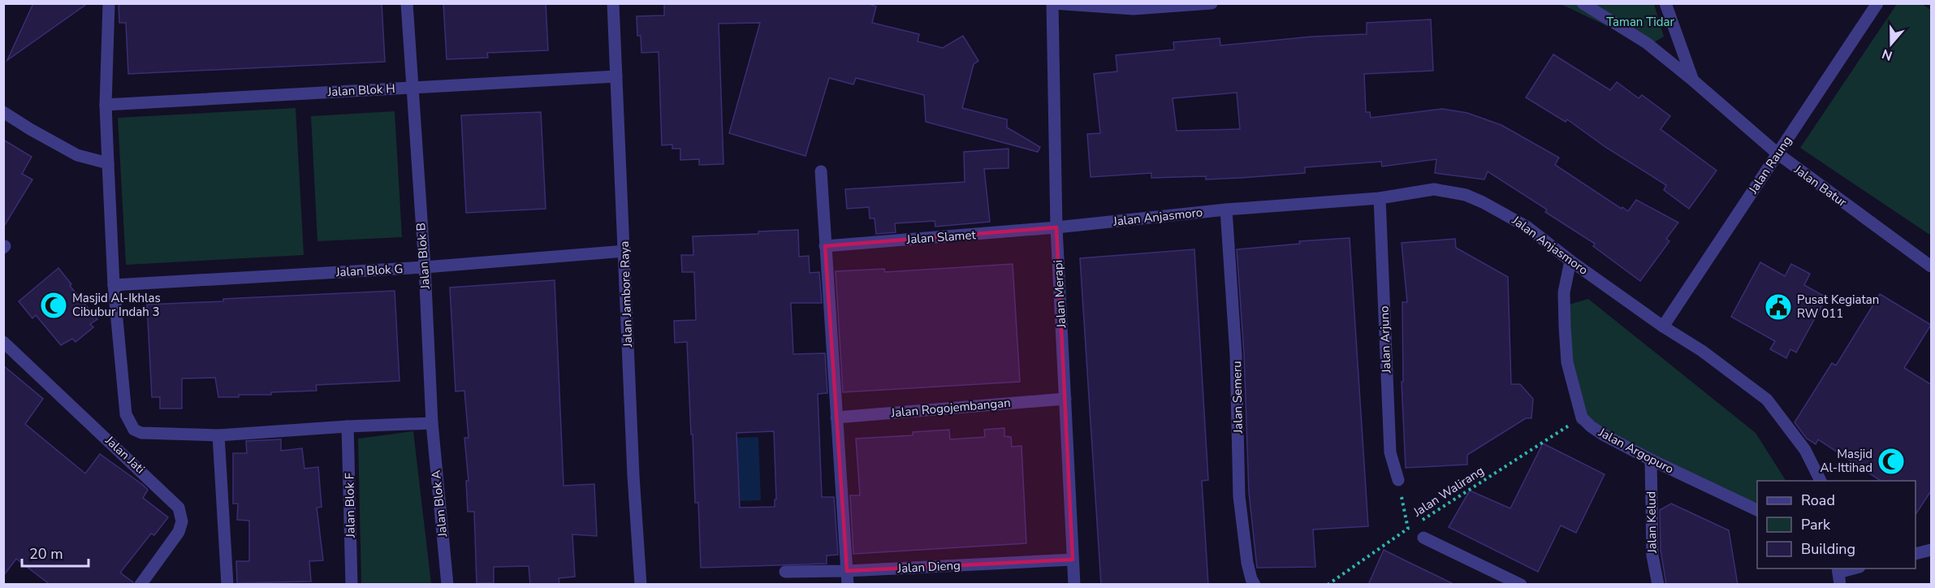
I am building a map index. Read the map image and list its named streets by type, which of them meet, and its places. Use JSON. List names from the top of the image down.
{
  "streets": {
    "street": [
      "Jalan Blok H",
      "Jalan Raung",
      "Jalan Batur",
      "Jalan Anjasmoro",
      "Jalan Slamet",
      "Jalan Blok B",
      "Jalan Blok G",
      "Jalan Jambore Raya",
      "Jalan Merapi",
      "Jalan Arjuno",
      "Jalan Semeru",
      "Jalan Rogojembangan",
      "Jalan Argopuro",
      "Jalan Jati",
      "Jalan Blok A",
      "Jalan Blok F",
      "Jalan Kelud",
      "Jalan Dieng"
    ],
    "path": ["Jalan Walirang"]
  },
  "crossings": [
    ["Jalan Blok H", "Jalan Blok B"],
    ["Jalan Blok H", "Jalan Jambore Raya"],
    ["Jalan Raung", "Jalan Batur"],
    ["Jalan Raung", "Jalan Anjasmoro"],
    ["Jalan Anjasmoro", "Jalan Slamet"],
    ["Jalan Anjasmoro", "Jalan Merapi"],
    ["Jalan Anjasmoro", "Jalan Arjuno"],
    ["Jalan Anjasmoro", "Jalan Semeru"],
    ["Jalan Slamet", "Jalan Merapi"],
    ["Jalan Blok B", "Jalan Blok G"],
    ["Jalan Blok B", "Jalan Blok A"],
    ["Jalan Blok G", "Jalan Jambore Raya"],
    ["Jalan Merapi", "Jalan Rogojembangan"],
    ["Jalan Merapi", "Jalan Dieng"],
    ["Jalan Argopuro", "Jalan Walirang"],
    ["Jalan Argopuro", "Jalan Kelud"]
  ],
  "parks": ["Taman Tidar"],
  "places": {
    "mosque": ["Masjid Al-Ikhlas Cibubur Indah 3", "Masjid Al-Ittihad"],
    "public building": ["Pusat Kegiatan RW 011"]
  },
  "legend": ["Road", "Park", "Building"],
  "scale_bar": "20 m",
  "north": "bottom"
}
